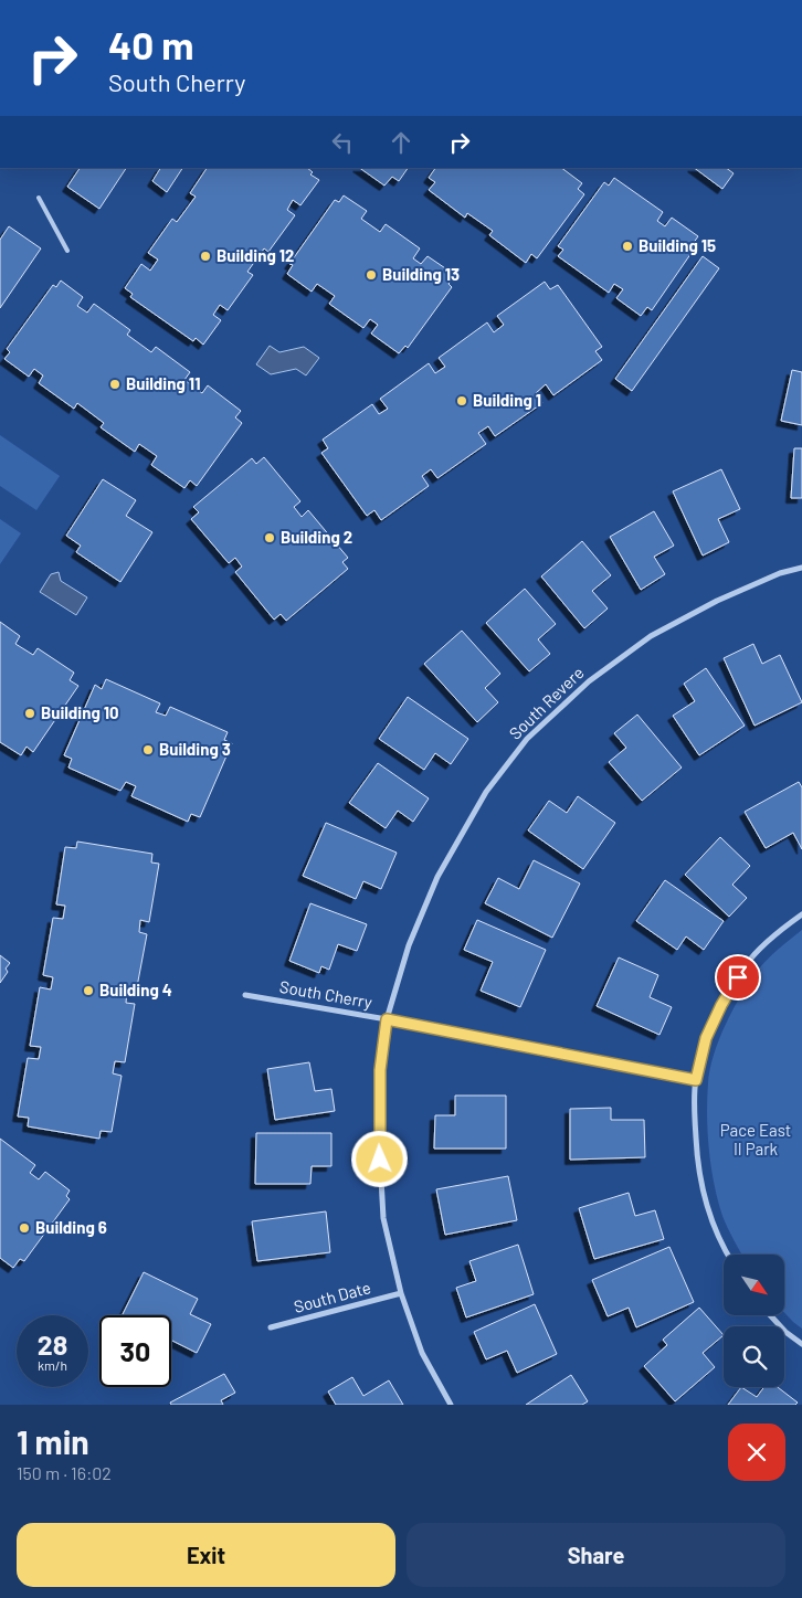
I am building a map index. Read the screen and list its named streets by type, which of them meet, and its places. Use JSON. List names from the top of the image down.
{
  "streets": {
    "street": ["South Revere", "South Cherry", "South Date"]
  },
  "crossings": [
    ["South Revere", "South Cherry"]
  ],
  "parks": ["Pace East II Park"],
  "places": [
    "Building 15",
    "Building 12",
    "Building 13",
    "Building 11",
    "Building 1",
    "Building 2",
    "Building 10",
    "Building 3",
    "Building 4",
    "Building 6"
  ],
  "north": "bottom right",
  "page": {
    "turn": ["40 m", "South Cherry"],
    "speed": "28 km/h",
    "limit": "30",
    "heading": ["1 min", "150 m · 16:02"],
    "buttons": ["Exit", "Share"]
  }
}
